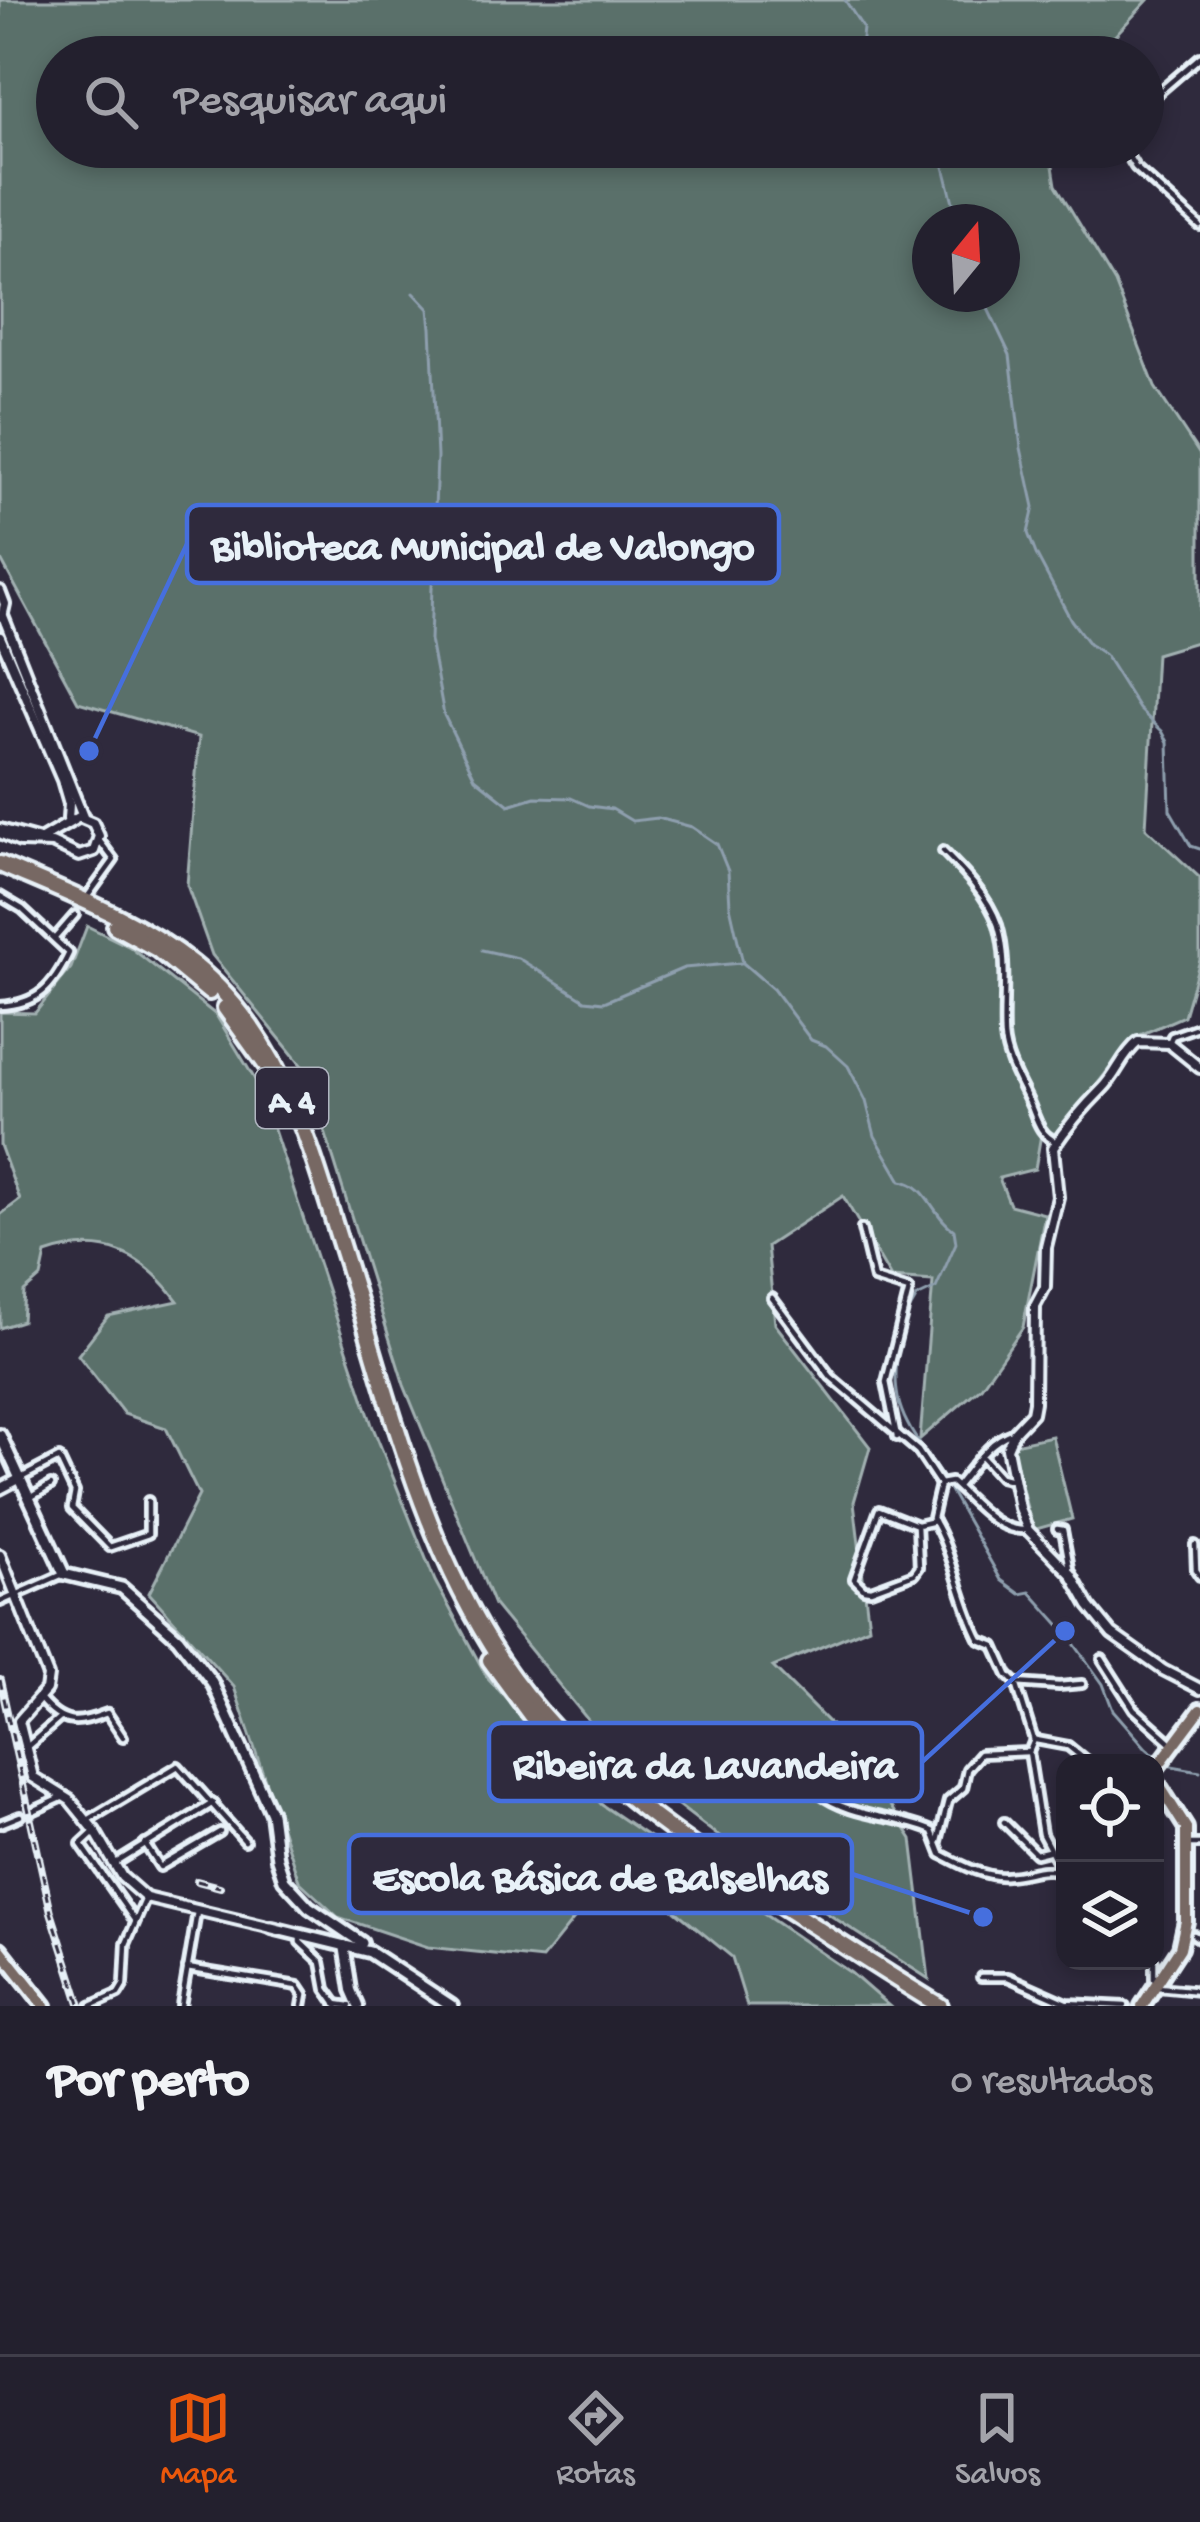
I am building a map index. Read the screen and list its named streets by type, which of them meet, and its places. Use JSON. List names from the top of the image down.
{
  "streets": {
    "highway": ["A 4"]
  },
  "places": ["Biblioteca Municipal de Valongo", "Ribeira da Lavandeira", "Escola Básica de Balselhas"],
  "north": "top",
  "page": {
    "search": "Pesquisar aqui",
    "heading": ["Por perto", "0 resultados"],
    "nav": ["Mapa", "Rotas", "Salvos"]
  }
}
